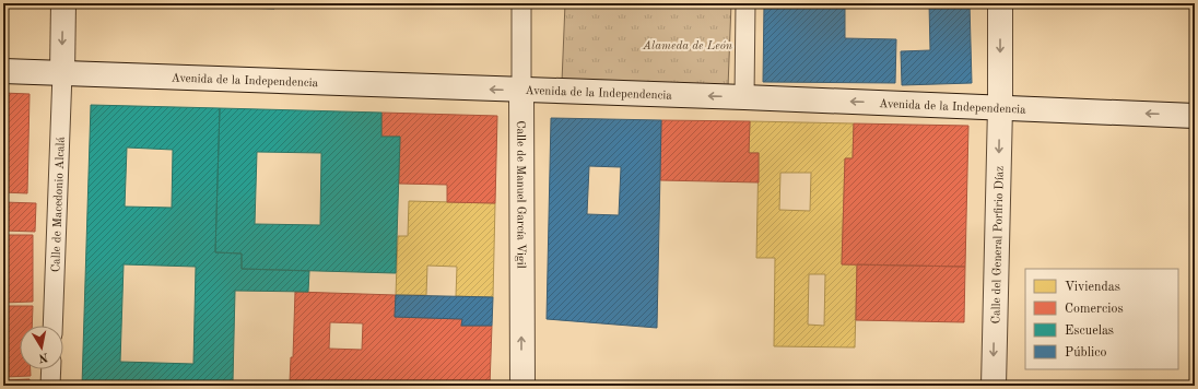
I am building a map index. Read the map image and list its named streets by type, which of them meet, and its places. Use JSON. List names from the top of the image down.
{
  "streets": {
    "main road": ["Avenida de la Independencia", "Calle de Manuel García Vigil", "Calle del General Porfirio Díaz"],
    "street": ["Calle de Macedonio Alcalá"]
  },
  "crossings": [
    ["Avenida de la Independencia", "Calle de Manuel García Vigil"],
    ["Avenida de la Independencia", "Calle de Macedonio Alcalá"],
    ["Avenida de la Independencia", "Calle del General Porfirio Díaz"]
  ],
  "one_way": ["Avenida de la Independencia", "Calle de Manuel García Vigil", "Calle del General Porfirio Díaz"],
  "parks": ["Alameda de León"],
  "legend": [
    "Viviendas",
    "Comercios",
    "Escuelas",
    "Público"
  ],
  "north": "bottom"
}
